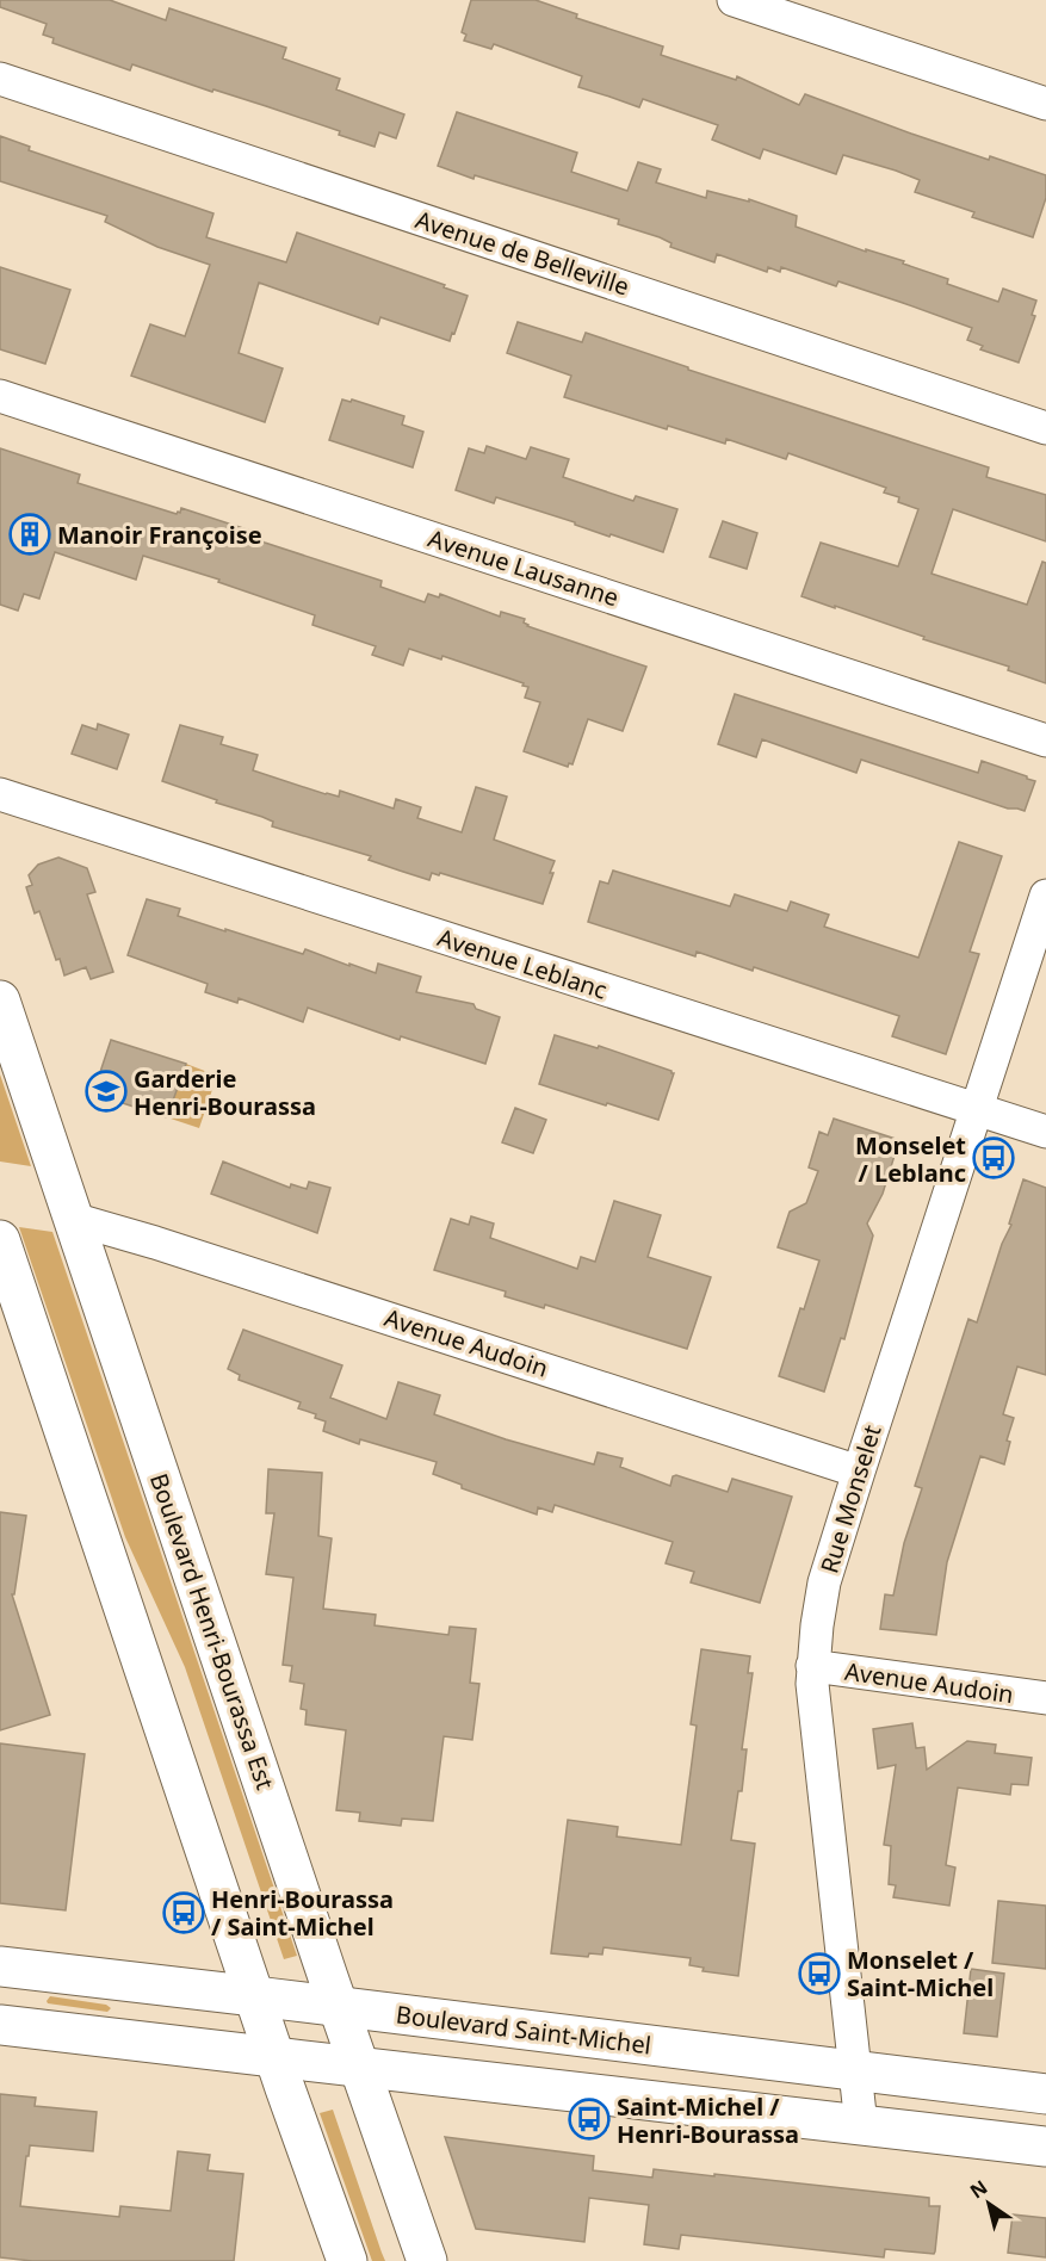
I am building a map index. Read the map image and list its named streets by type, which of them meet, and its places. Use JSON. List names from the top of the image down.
{
  "streets": {
    "main road": ["Boulevard Henri-Bourassa Est", "Boulevard Saint-Michel"],
    "street": [
      "Avenue de Belleville",
      "Avenue Lausanne",
      "Avenue Leblanc",
      "Avenue Audoin",
      "Rue Monselet"
    ]
  },
  "crossings": [
    ["Avenue Leblanc", "Rue Monselet"],
    ["Avenue Audoin", "Rue Monselet"],
    ["Avenue Audoin", "Boulevard Henri-Bourassa Est"],
    ["Rue Monselet", "Boulevard Saint-Michel"],
    ["Boulevard Henri-Bourassa Est", "Boulevard Saint-Michel"]
  ],
  "places": {
    "building": ["Manoir Françoise"],
    "school or university": ["Garderie Henri-Bourassa"],
    "bus stop": [
      "Monselet / Leblanc",
      "Henri-Bourassa / Saint-Michel",
      "Monselet / Saint-Michel",
      "Saint-Michel / Henri-Bourassa"
    ]
  },
  "north": "top left"
}
